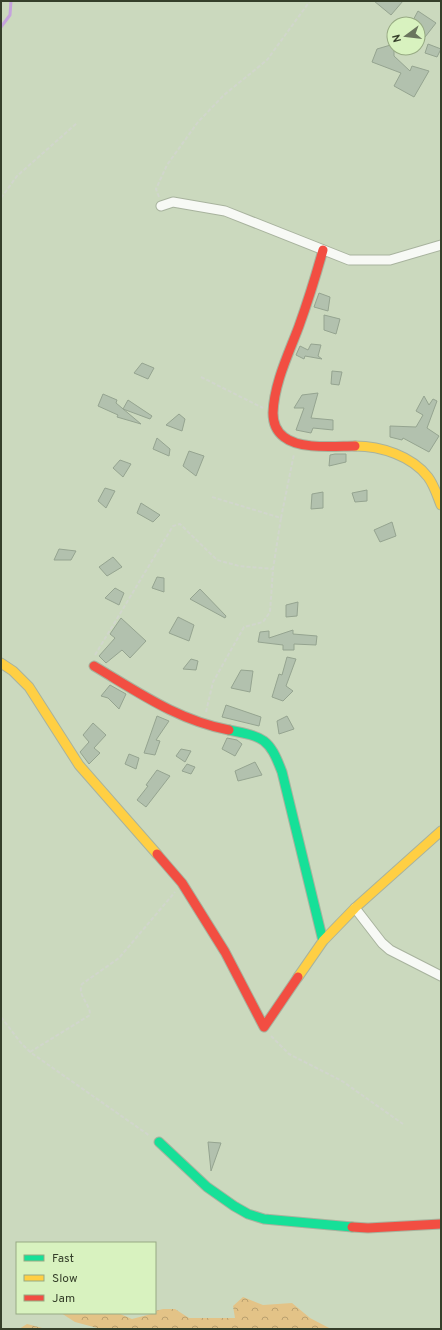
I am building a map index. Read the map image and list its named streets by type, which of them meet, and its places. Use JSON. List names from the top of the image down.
{
  "legend": ["Fast", "Slow", "Jam"],
  "north": "left"
}
